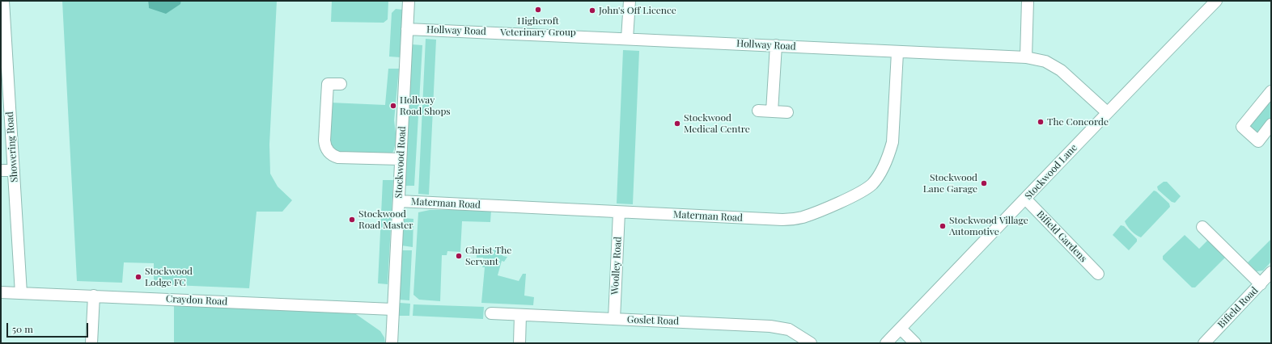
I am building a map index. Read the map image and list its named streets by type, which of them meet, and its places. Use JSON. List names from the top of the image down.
{
  "streets": {
    "street": [
      "Hollway Road",
      "Showering Road",
      "Stockwood Road",
      "Stockwood Lane",
      "Materman Road",
      "Bifield Gardens",
      "Woolley Road",
      "Craydon Road",
      "Bifield Road",
      "Goslet Road"
    ]
  },
  "crossings": [
    ["Hollway Road", "Stockwood Road"],
    ["Hollway Road", "Stockwood Lane"],
    ["Hollway Road", "Materman Road"],
    ["Showering Road", "Craydon Road"],
    ["Stockwood Road", "Materman Road"],
    ["Stockwood Road", "Craydon Road"],
    ["Stockwood Lane", "Bifield Gardens"],
    ["Materman Road", "Woolley Road"],
    ["Woolley Road", "Goslet Road"]
  ],
  "places": [
    "Highcroft Veterinary Group",
    "John's Off Licence",
    "Hollway Road Shops",
    "The Concorde",
    "Stockwood Medical Centre",
    "Stockwood Lane Garage",
    "Stockwood Road Master",
    "Stockwood Village Automotive",
    "Christ The Servant",
    "Stockwood Lodge FC"
  ],
  "scale_bar": "50 m"
}
